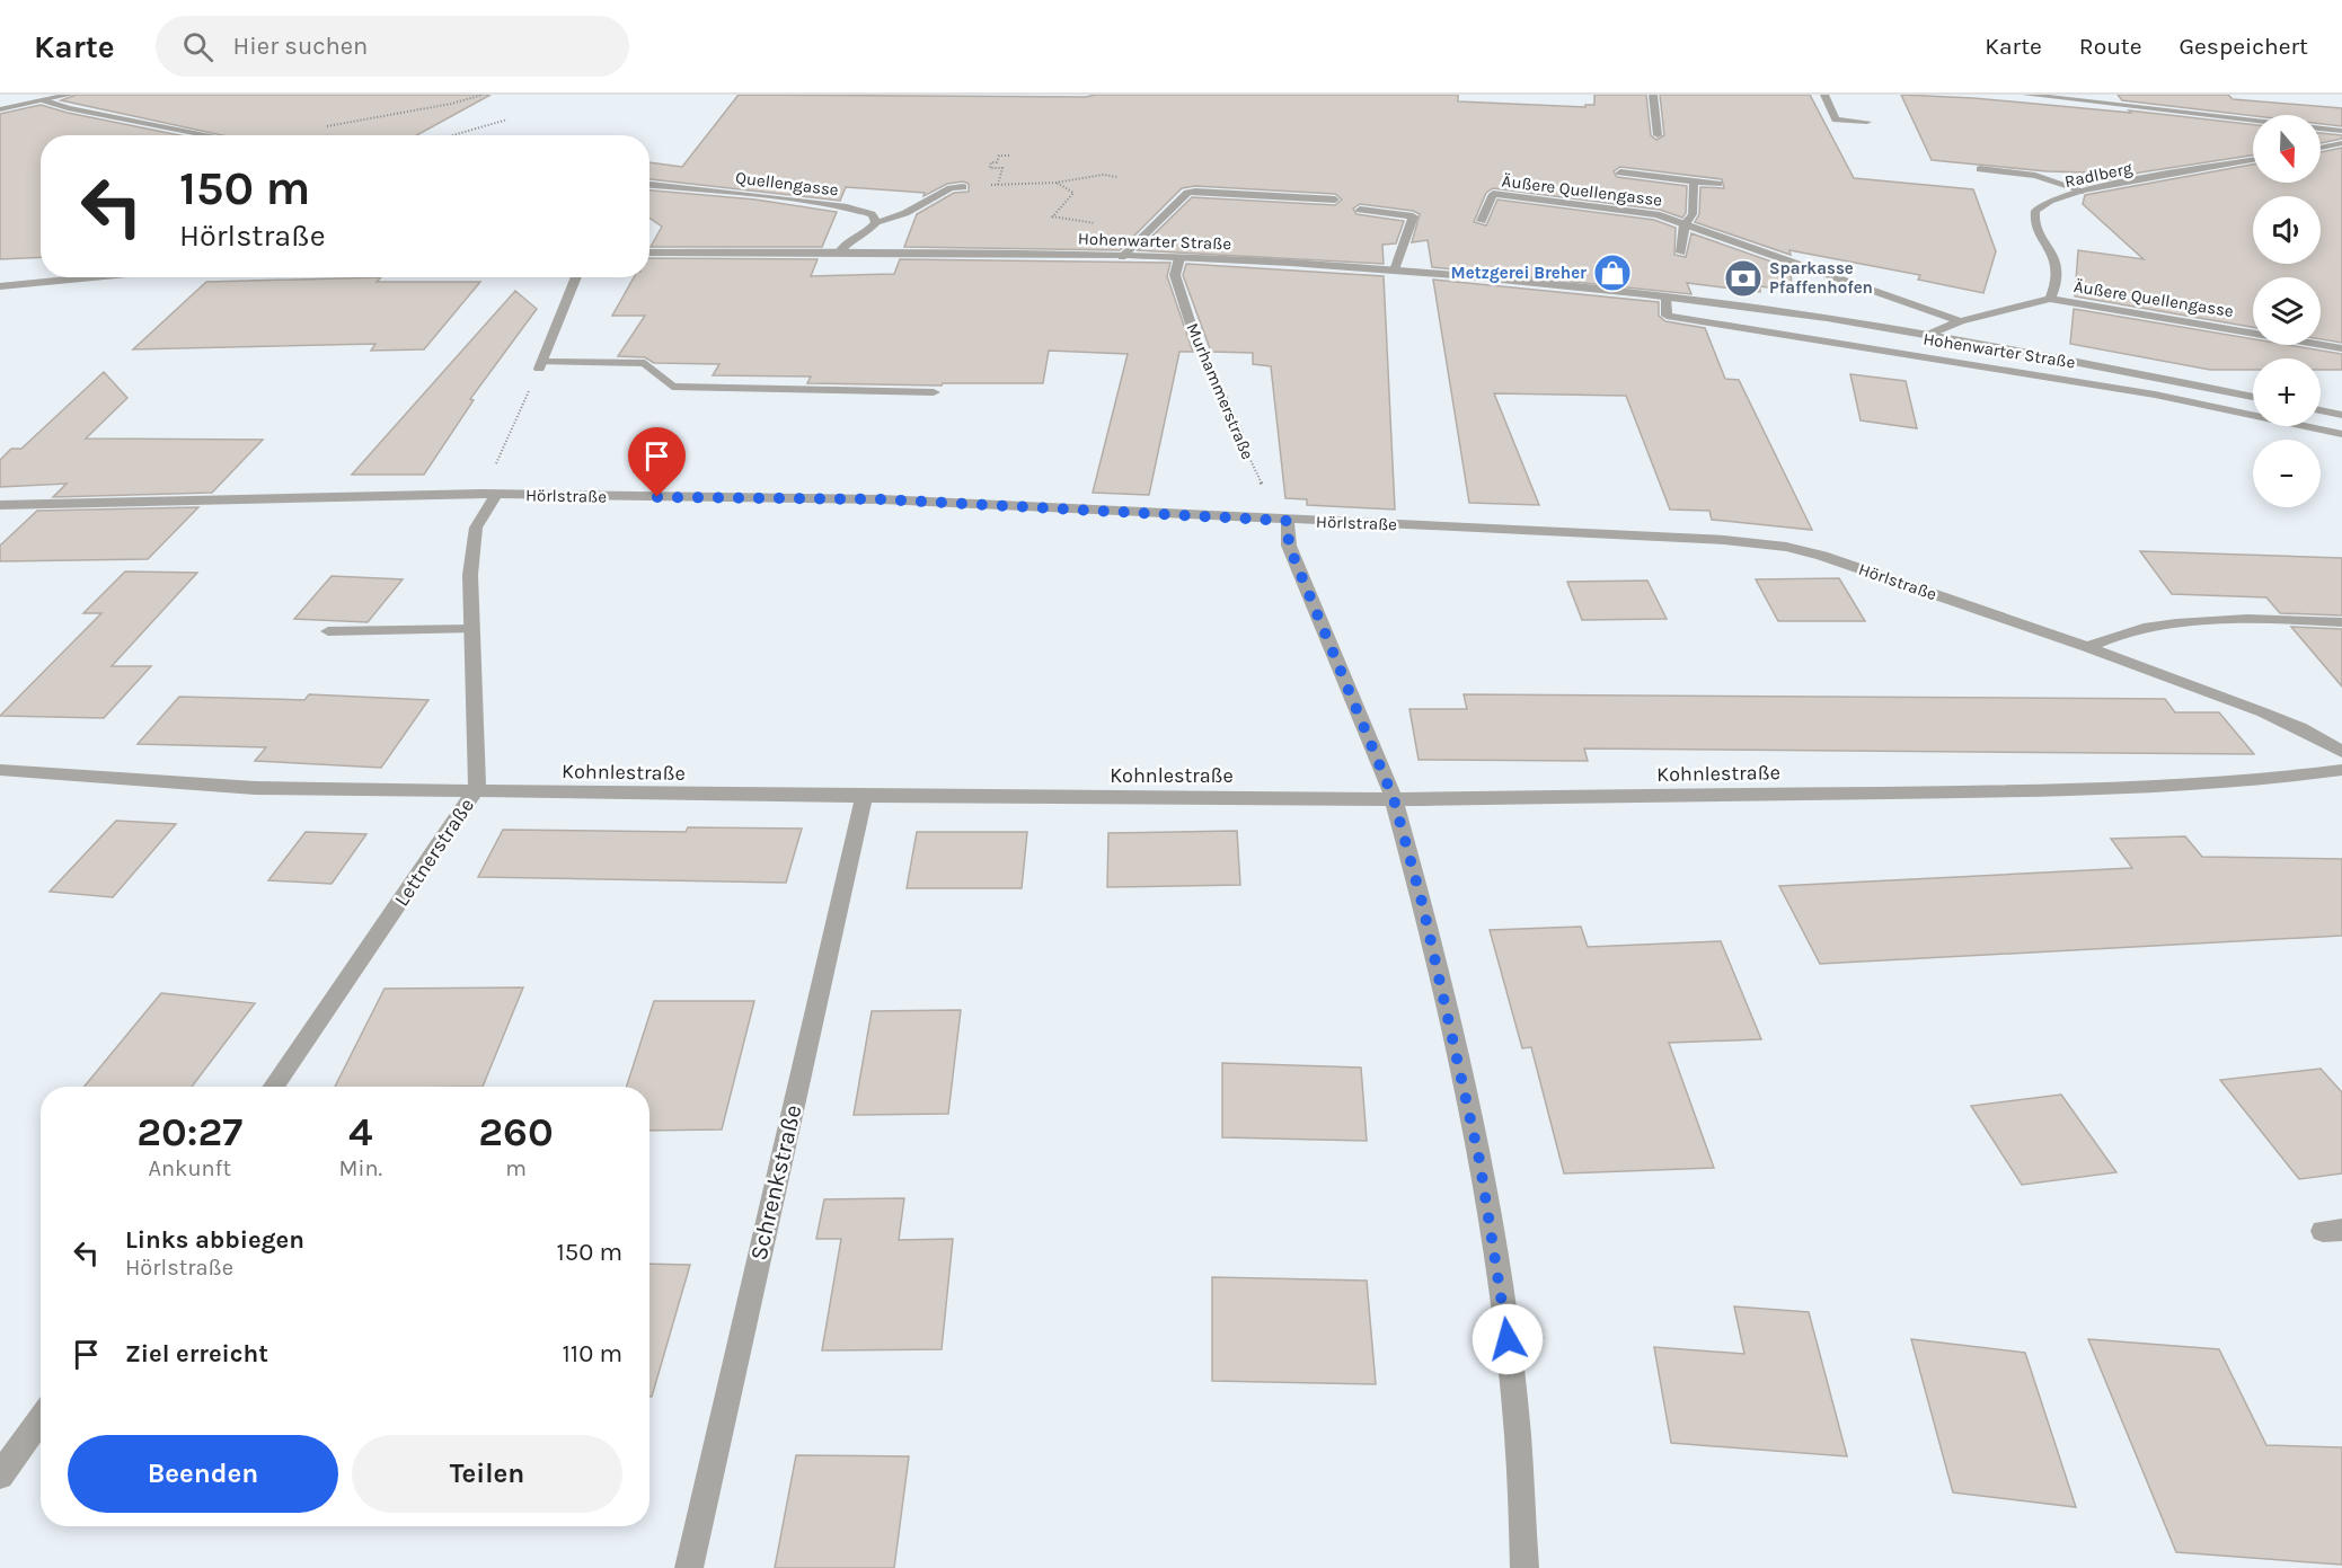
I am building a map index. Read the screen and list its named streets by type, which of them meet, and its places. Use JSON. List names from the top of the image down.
{
  "streets": {
    "street": [
      "Radlberg",
      "Quellengasse",
      "Äußere Quellengasse",
      "Hohenwarter Straße",
      "Murhammerstraße",
      "Hörlstraße",
      "Kohnlestraße",
      "Lettnerstraße",
      "Schrenkstraße"
    ]
  },
  "crossings": [
    ["Radlberg", "Äußere Quellengasse"],
    ["Äußere Quellengasse", "Hohenwarter Straße"],
    ["Hohenwarter Straße", "Murhammerstraße"],
    ["Murhammerstraße", "Hörlstraße"],
    ["Hörlstraße", "Lettnerstraße"],
    ["Kohnlestraße", "Lettnerstraße"],
    ["Kohnlestraße", "Schrenkstraße"]
  ],
  "places": {
    "shop": ["Metzgerei Breher"],
    "bank": ["Sparkasse Pfaffenhofen"]
  },
  "north": "bottom",
  "page": {
    "header": "Karte",
    "search": "Hier suchen",
    "nav": ["Karte", "Route", "Gespeichert"],
    "map_buttons": ["+", "−"],
    "turn": ["150 m", "Hörlstraße"],
    "eta": [
      "20:27",
      "Ankunft",
      "4",
      "Min.",
      "260",
      "m"
    ],
    "list": [
      {
        "name": "Links abbiegen",
        "note": "Hörlstraße",
        "value": "150 m"
      },
      {
        "name": "Ziel erreicht",
        "value": "110 m"
      }
    ],
    "buttons": ["Beenden", "Teilen"]
  }
}
